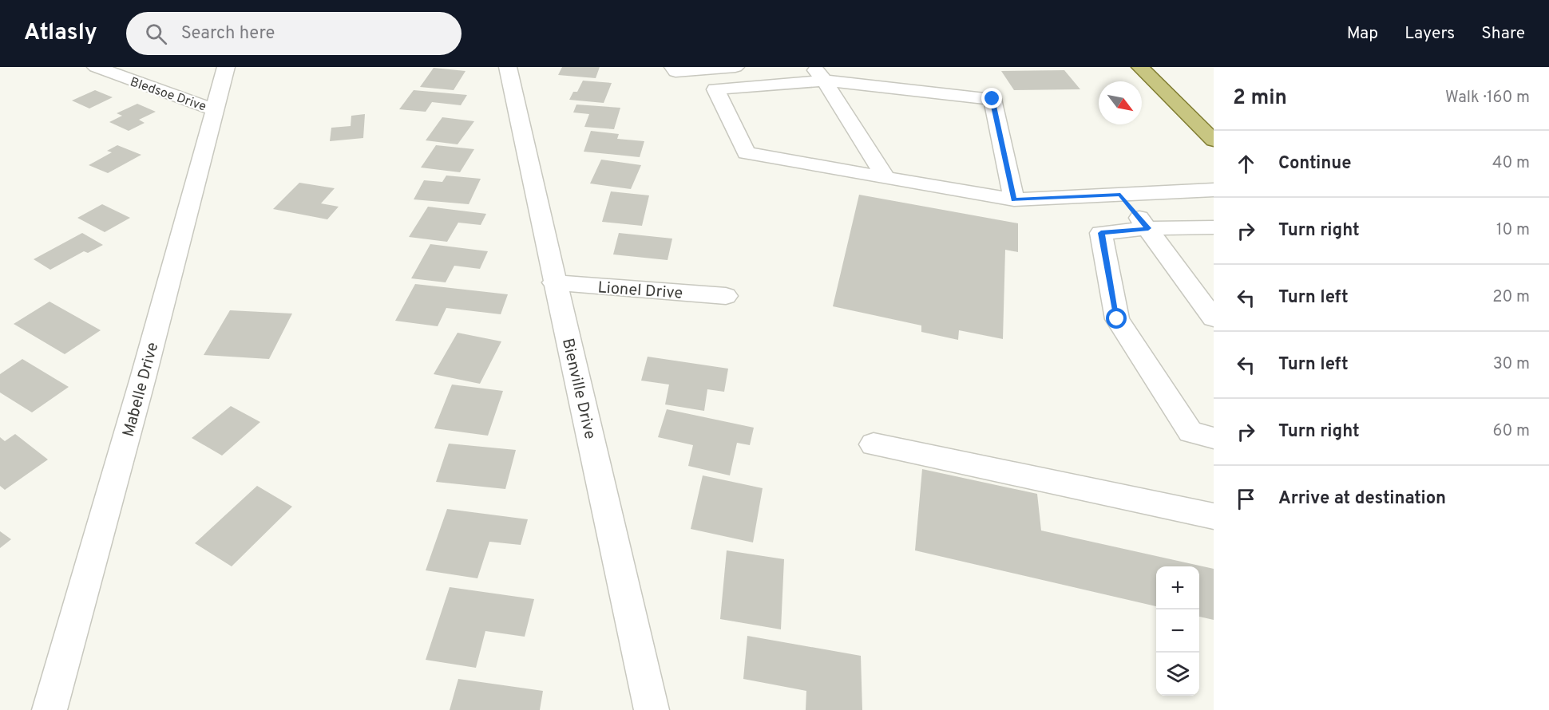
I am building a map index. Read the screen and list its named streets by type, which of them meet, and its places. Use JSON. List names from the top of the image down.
{
  "streets": {
    "street": [
      "Bledsoe Drive",
      "Lionel Drive",
      "Bienville Drive",
      "Mabelle Drive"
    ]
  },
  "crossings": [
    ["Bledsoe Drive", "Mabelle Drive"],
    ["Lionel Drive", "Bienville Drive"]
  ],
  "north": "bottom right",
  "page": {
    "header": "Atlasly",
    "search": "Search here",
    "nav": ["Map", "Layers", "Share"],
    "heading": ["2 min", "Walk · 160 m"],
    "list": [
      ["Continue", "40 m"],
      ["Turn right", "10 m"],
      ["Turn left", "20 m"],
      ["Turn left", "30 m"],
      ["Turn right", "60 m"],
      "Arrive at destination"
    ],
    "map_buttons": ["+", "−"]
  }
}
